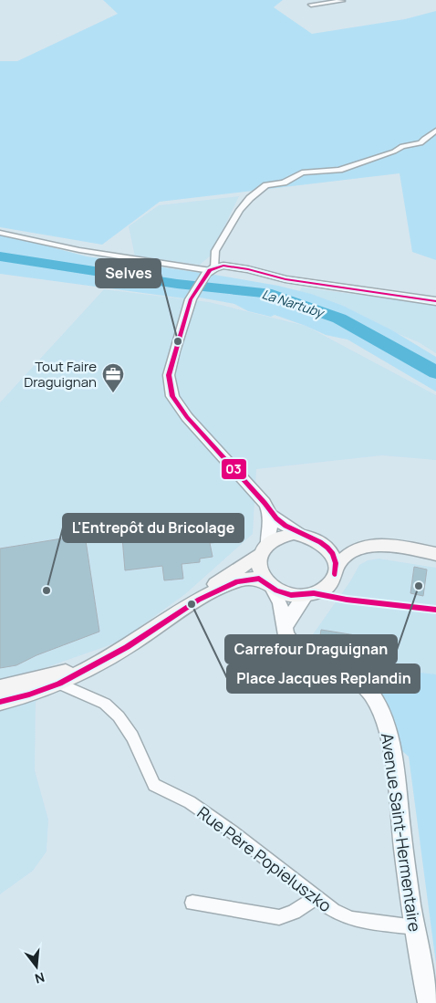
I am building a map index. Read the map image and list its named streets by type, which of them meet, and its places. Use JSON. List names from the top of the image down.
{
  "streets": {
    "street": ["Avenue Saint-Hermentaire", "Rue Père Popieluszko"]
  },
  "crossings": [
    ["Avenue Saint-Hermentaire", "Rue Père Popieluszko"]
  ],
  "water": ["La Nartuby"],
  "places": {
    "other": [
      "Selves",
      "Carrefour Draguignan",
      "L'Entrepôt du Bricolage",
      "Place Jacques Replandin"
    ],
    "office": ["Tout Faire Draguignan"]
  },
  "lines": ["transit line 03"],
  "north": "bottom"
}
